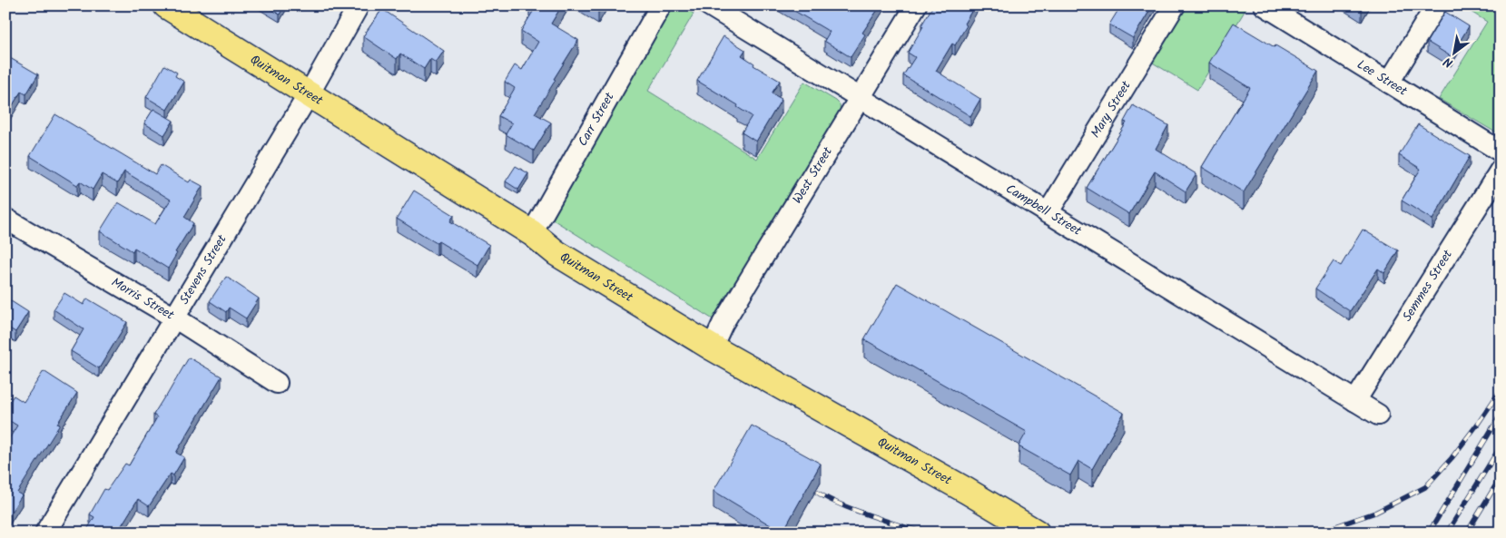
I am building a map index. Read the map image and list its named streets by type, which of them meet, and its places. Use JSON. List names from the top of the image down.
{
  "streets": {
    "main road": ["Quitman Street"],
    "street": [
      "Lee Street",
      "Mary Street",
      "Carr Street",
      "West Street",
      "Campbell Street",
      "Stevens Street",
      "Semmes Street",
      "Morris Street"
    ]
  },
  "crossings": [
    ["Quitman Street", "Carr Street"],
    ["Quitman Street", "West Street"],
    ["Quitman Street", "Stevens Street"],
    ["Mary Street", "Campbell Street"],
    ["West Street", "Campbell Street"],
    ["Campbell Street", "Semmes Street"],
    ["Stevens Street", "Morris Street"]
  ],
  "north": "bottom left"
}
